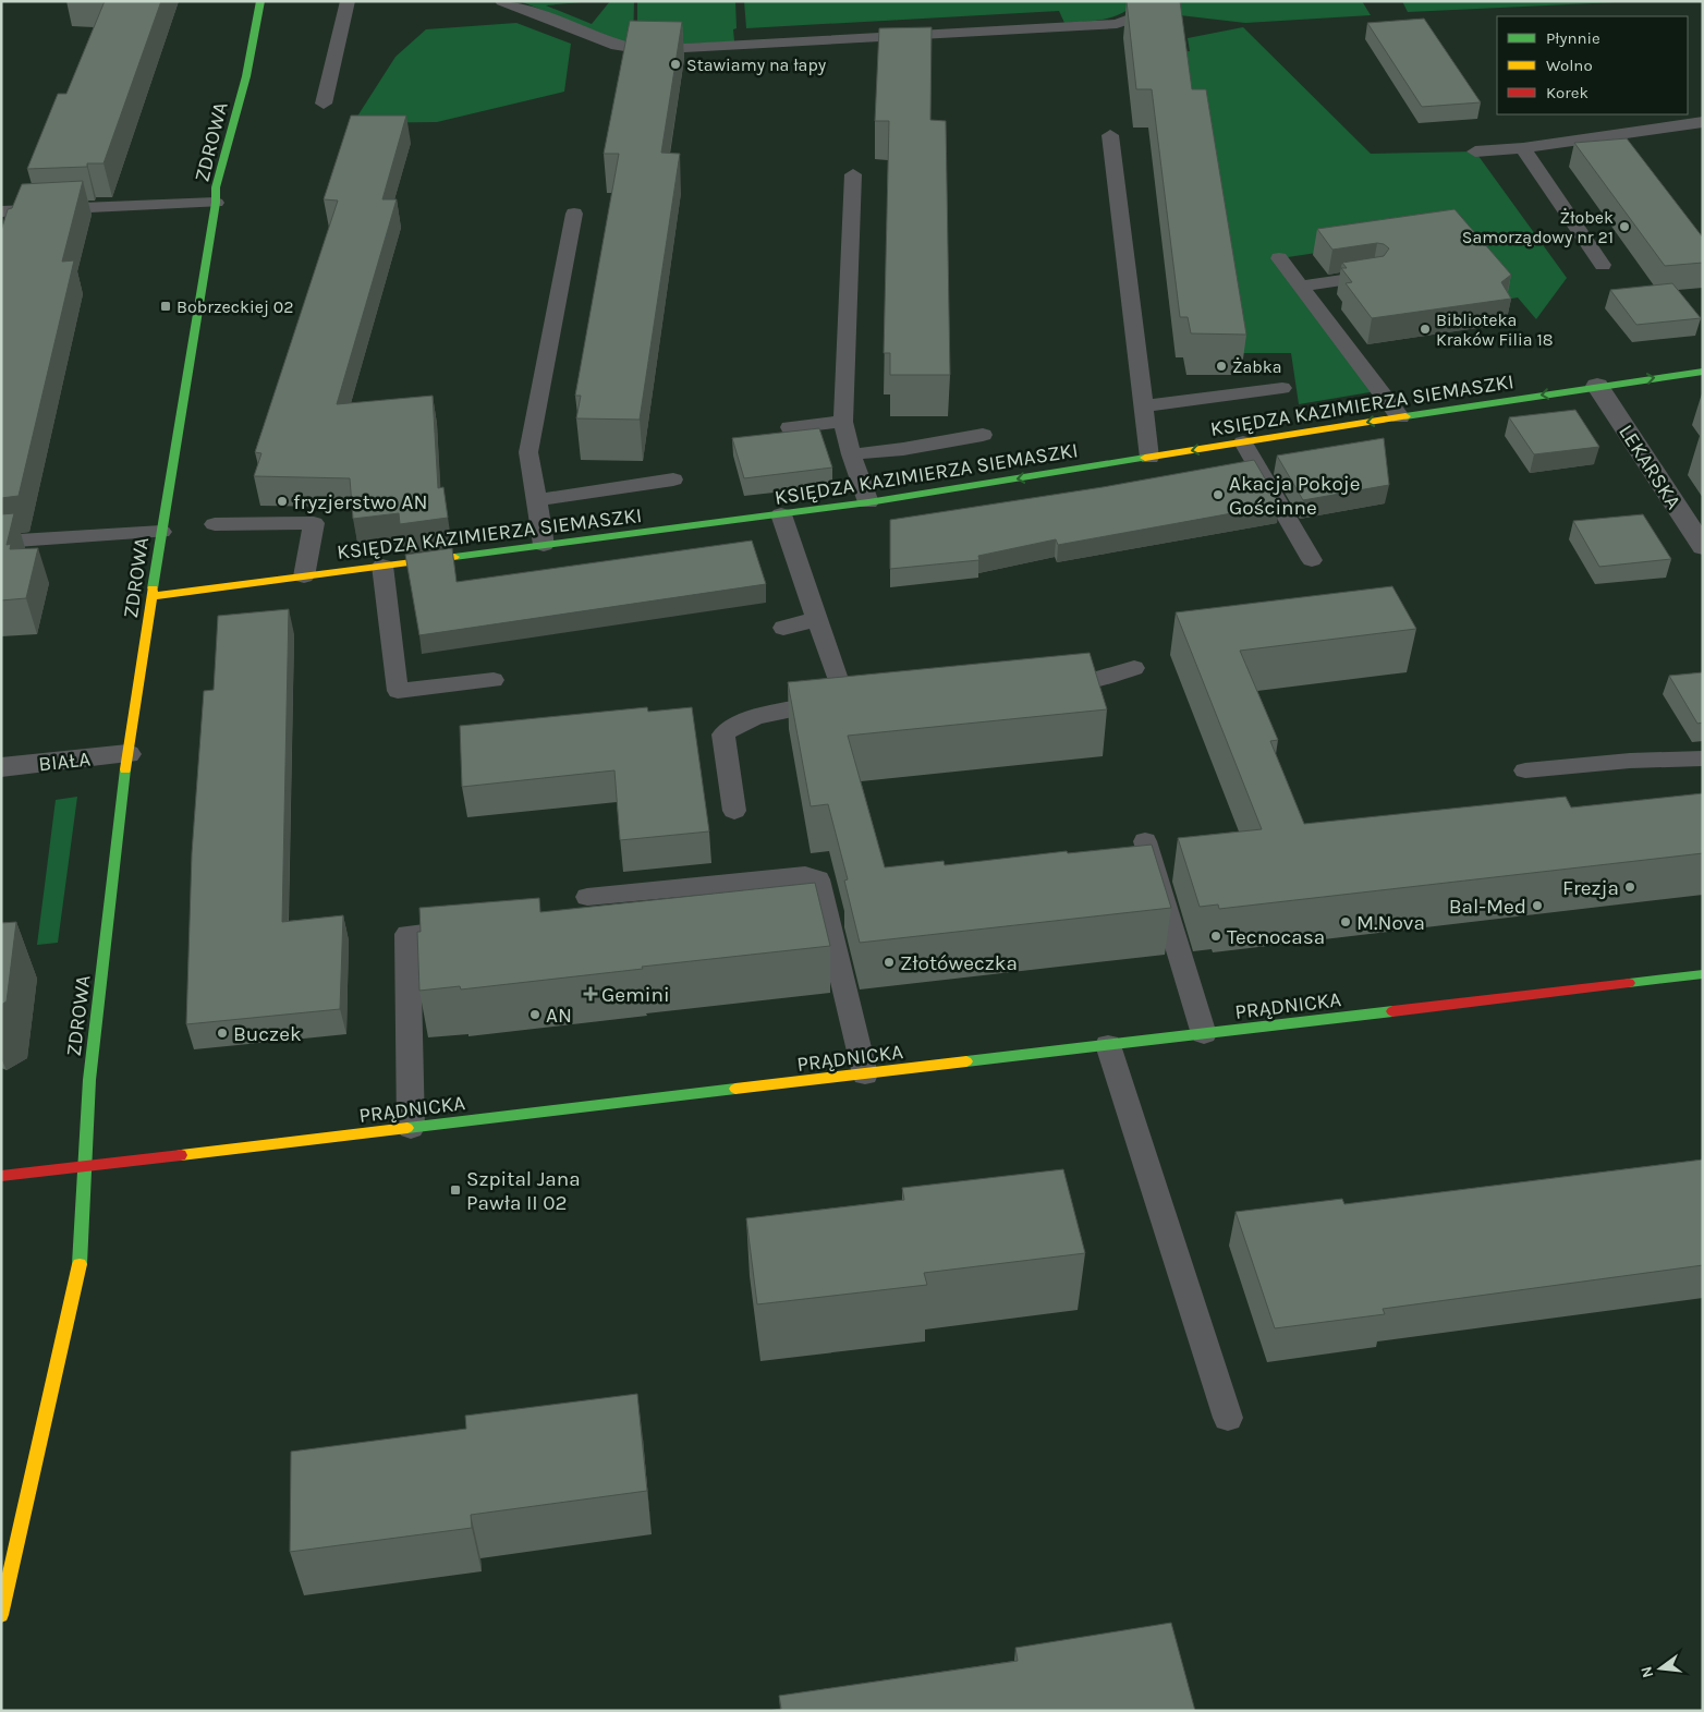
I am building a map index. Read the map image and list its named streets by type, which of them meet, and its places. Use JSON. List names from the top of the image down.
{
  "streets": {
    "street": [
      "ZDROWA",
      "KSIĘDZA KAZIMIERZA SIEMASZKI",
      "LEKARSKA",
      "BIAŁA",
      "PRĄDNICKA"
    ]
  },
  "crossings": [
    ["ZDROWA", "KSIĘDZA KAZIMIERZA SIEMASZKI"],
    ["ZDROWA", "BIAŁA"],
    ["ZDROWA", "PRĄDNICKA"],
    ["KSIĘDZA KAZIMIERZA SIEMASZKI", "LEKARSKA"]
  ],
  "places": {
    "other": [
      "Stawiamy na łapy",
      "Żłobek Samorządowy nr 21",
      "Biblioteka Kraków Filia 18",
      "Żabka",
      "Akacja Pokoje Gościnne",
      "fryzjerstwo AN",
      "Frezja",
      "Bal-Med",
      "M.Nova",
      "Tecnocasa",
      "Złotóweczka",
      "AN",
      "Buczek"
    ],
    "transit": ["Bobrzeckiej 02", "Szpital Jana Pawła II 02"],
    "health": ["Gemini"]
  },
  "legend": ["Płynnie", "Wolno", "Korek"],
  "north": "left"
}
